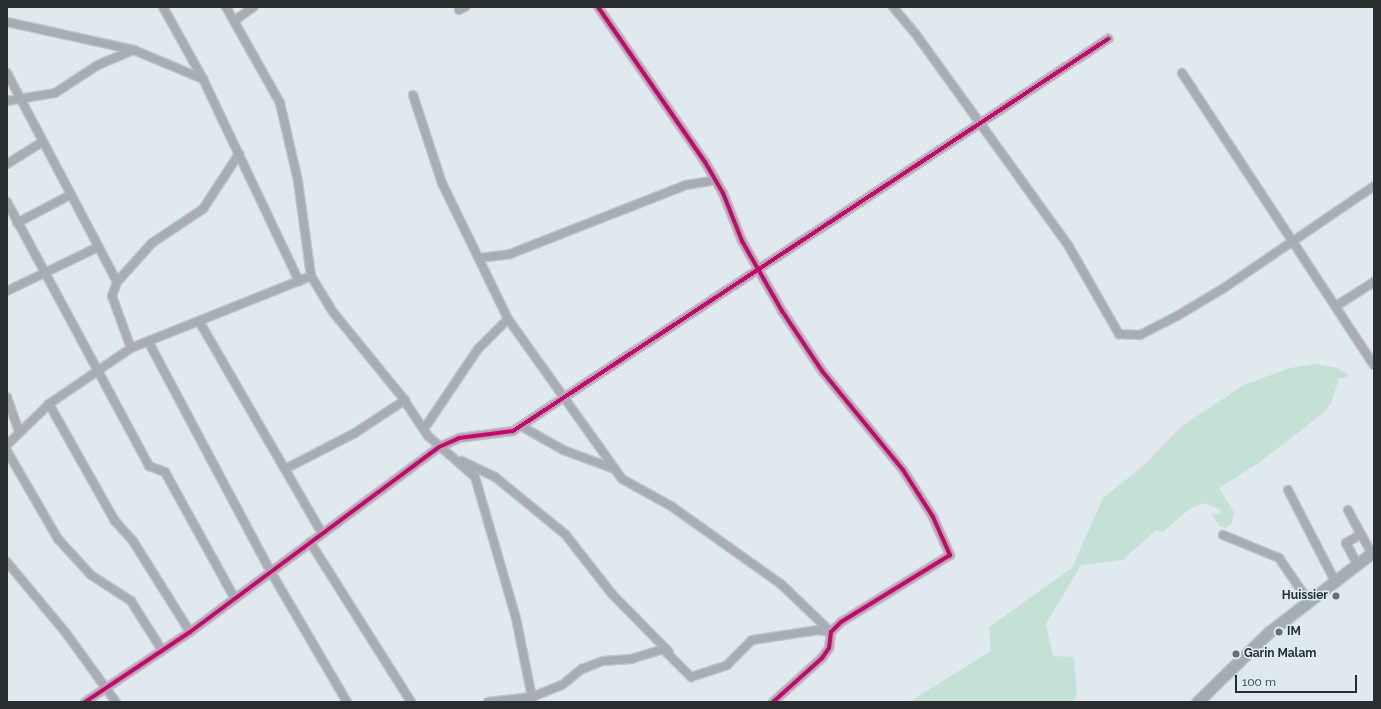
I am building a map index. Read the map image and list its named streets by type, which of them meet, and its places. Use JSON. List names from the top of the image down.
{
  "places": ["Huissier", "IM", "Garin Malam"],
  "scale_bar": "100 m"
}
